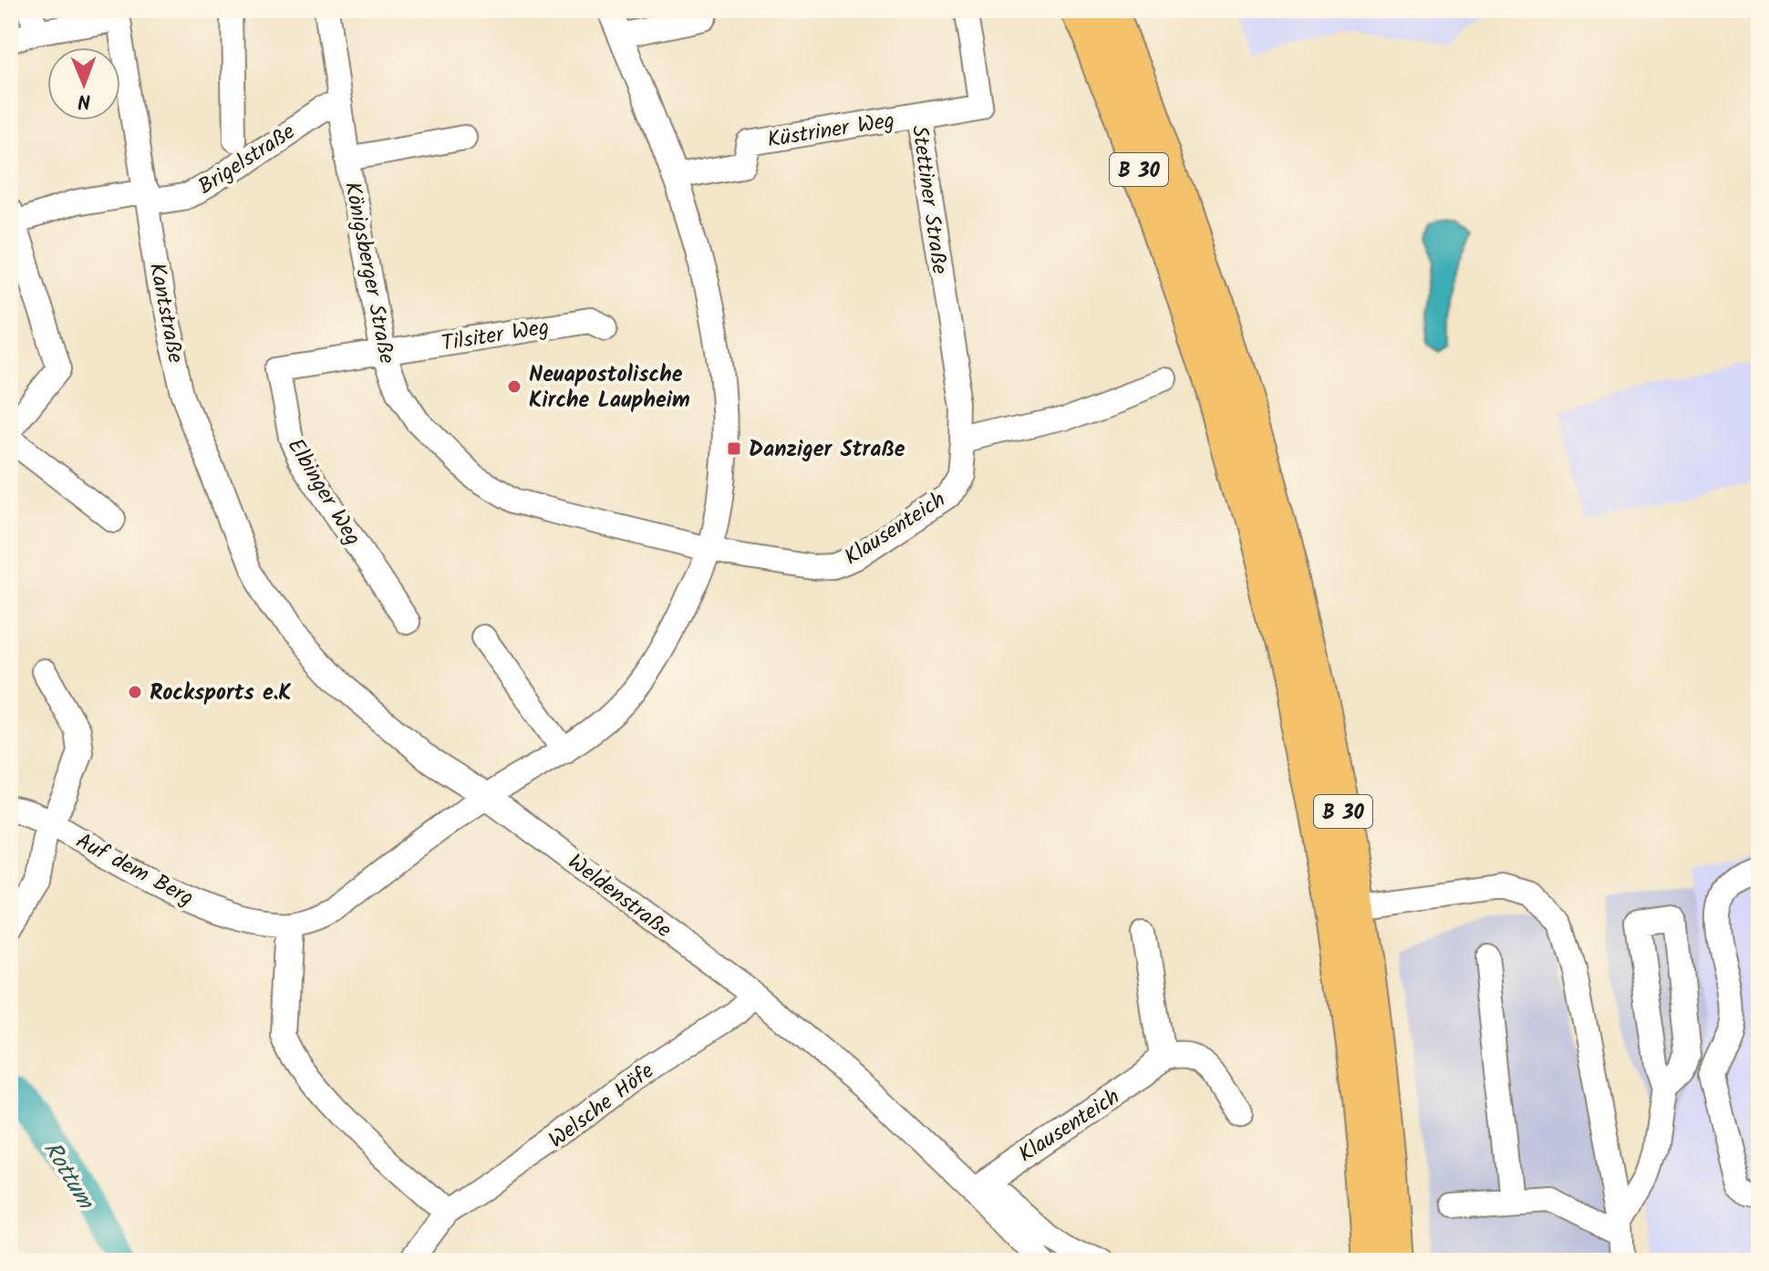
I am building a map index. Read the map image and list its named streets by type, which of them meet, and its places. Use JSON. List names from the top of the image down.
{
  "streets": {
    "highway": ["B 30"],
    "street": [
      "Küstriner Weg",
      "Brigelstraße",
      "Stettiner Straße",
      "Königsberger Straße",
      "Kantstraße",
      "Tilsiter Weg",
      "Elbinger Weg",
      "Klausenteich",
      "Auf dem Berg",
      "Weldenstraße",
      "Welsche Höfe"
    ]
  },
  "crossings": [
    ["Küstriner Weg", "Stettiner Straße"],
    ["Brigelstraße", "Königsberger Straße"],
    ["Brigelstraße", "Kantstraße"],
    ["Stettiner Straße", "Klausenteich"],
    ["Königsberger Straße", "Tilsiter Weg"],
    ["Königsberger Straße", "Elbinger Weg"],
    ["Königsberger Straße", "Klausenteich"],
    ["Kantstraße", "Weldenstraße"],
    ["Tilsiter Weg", "Elbinger Weg"],
    ["Klausenteich", "Weldenstraße"],
    ["Auf dem Berg", "Weldenstraße"],
    ["Weldenstraße", "Welsche Höfe"]
  ],
  "water": ["Rottum"],
  "places": {
    "other": ["Neuapostolische Kirche Laupheim", "Rocksports e.K"],
    "transit": ["Danziger Straße"]
  },
  "north": "bottom"
}
